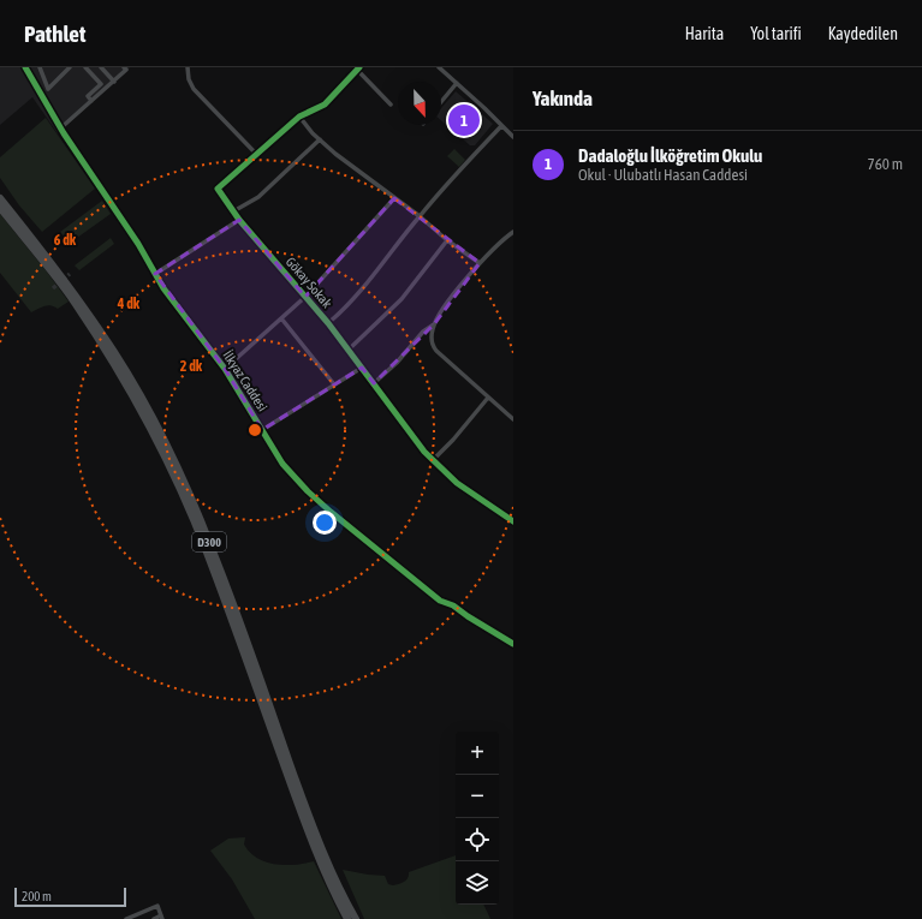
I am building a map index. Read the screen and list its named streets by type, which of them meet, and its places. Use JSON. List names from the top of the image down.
{
  "streets": {
    "highway": ["D300"],
    "street": ["Gökay Sokak", "İlkyaz Caddesi"]
  },
  "scale_bar": "200 m",
  "north": "bottom",
  "page": {
    "header": "Pathlet",
    "nav": ["Harita", "Yol tarifi", "Kaydedilen"],
    "heading": "Yakında",
    "pins": "1",
    "list": [
      {
        "mark": "1",
        "name": "Dadaloğlu İlköğretim Okulu",
        "note": "Okul · Ulubatlı Hasan Caddesi",
        "value": "760 m"
      }
    ],
    "map_buttons": ["+", "−"],
    "scale": "200 m"
  },
  "rings": ["6 dk", "4 dk", "2 dk"]
}
